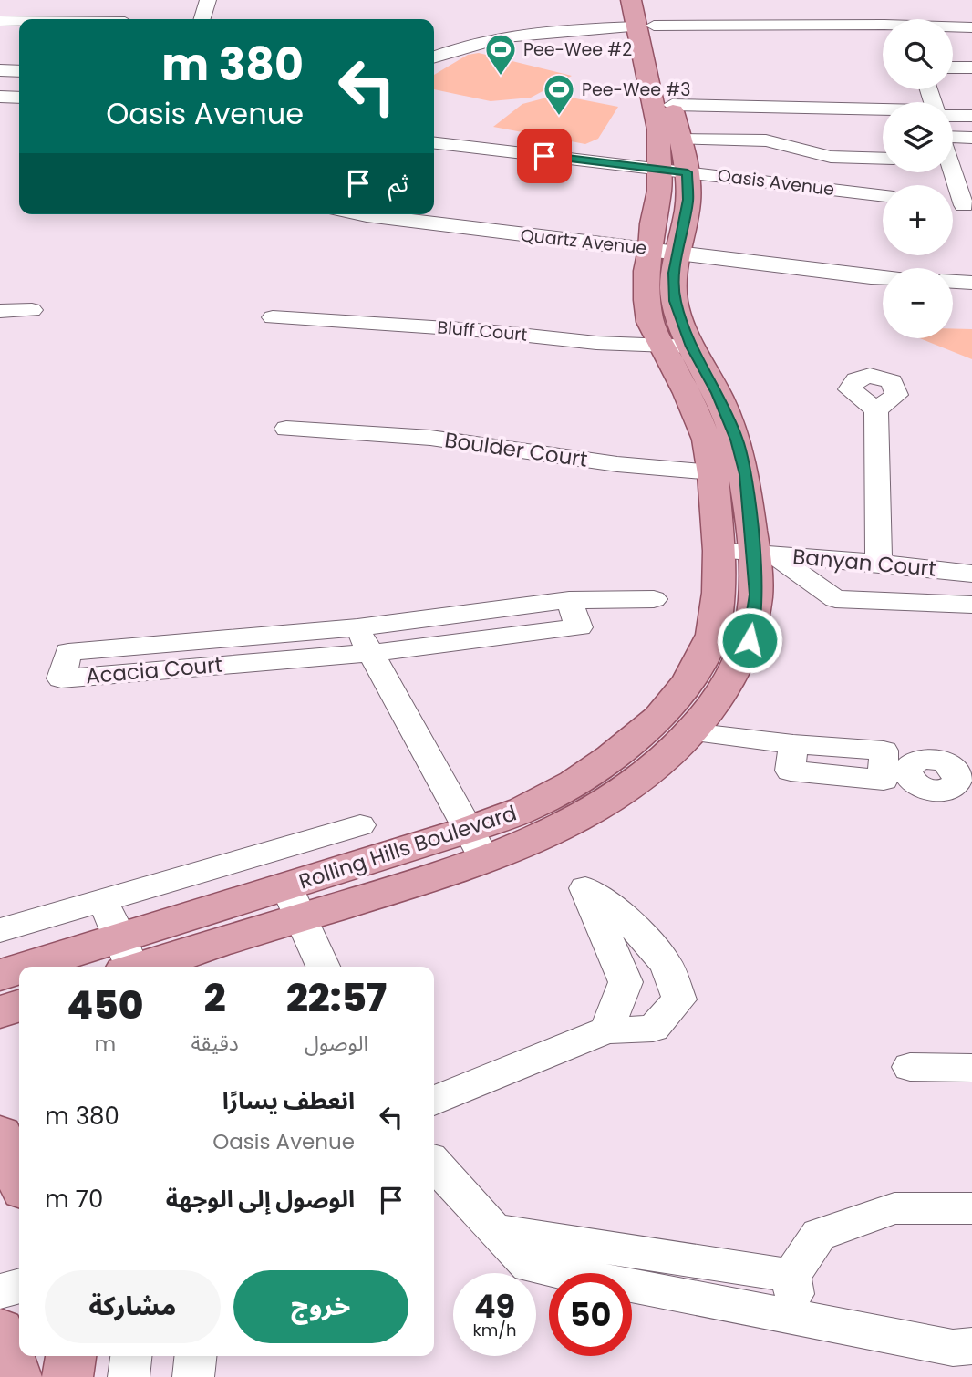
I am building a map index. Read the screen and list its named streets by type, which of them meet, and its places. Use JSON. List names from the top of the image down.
{
  "streets": {
    "main road": ["Rolling Hills Boulevard"],
    "street": [
      "Oasis Avenue",
      "Quartz Avenue",
      "Bluff Court",
      "Boulder Court",
      "Banyan Court",
      "Acacia Court"
    ]
  },
  "crossings": [
    ["Oasis Avenue", "Rolling Hills Boulevard"],
    ["Quartz Avenue", "Rolling Hills Boulevard"],
    ["Bluff Court", "Rolling Hills Boulevard"],
    ["Boulder Court", "Rolling Hills Boulevard"],
    ["Banyan Court", "Rolling Hills Boulevard"]
  ],
  "places": {
    "sports": ["Pee-Wee #2", "Pee-Wee #3"]
  },
  "page": {
    "map_buttons": ["+", "−"],
    "turn": ["380 m", "Oasis Avenue"],
    "then": "ثم",
    "eta": [
      "22:57",
      "الوصول",
      "2",
      "دقيقة",
      "450",
      "m"
    ],
    "list": [
      {
        "name": "انعطف يسارًا",
        "note": "Oasis Avenue",
        "value": "380 m"
      },
      {
        "name": "الوصول إلى الوجهة",
        "value": "70 m"
      }
    ],
    "buttons": ["خروج", "مشاركة"],
    "speed": "49 km/h",
    "limit": "50"
  }
}
